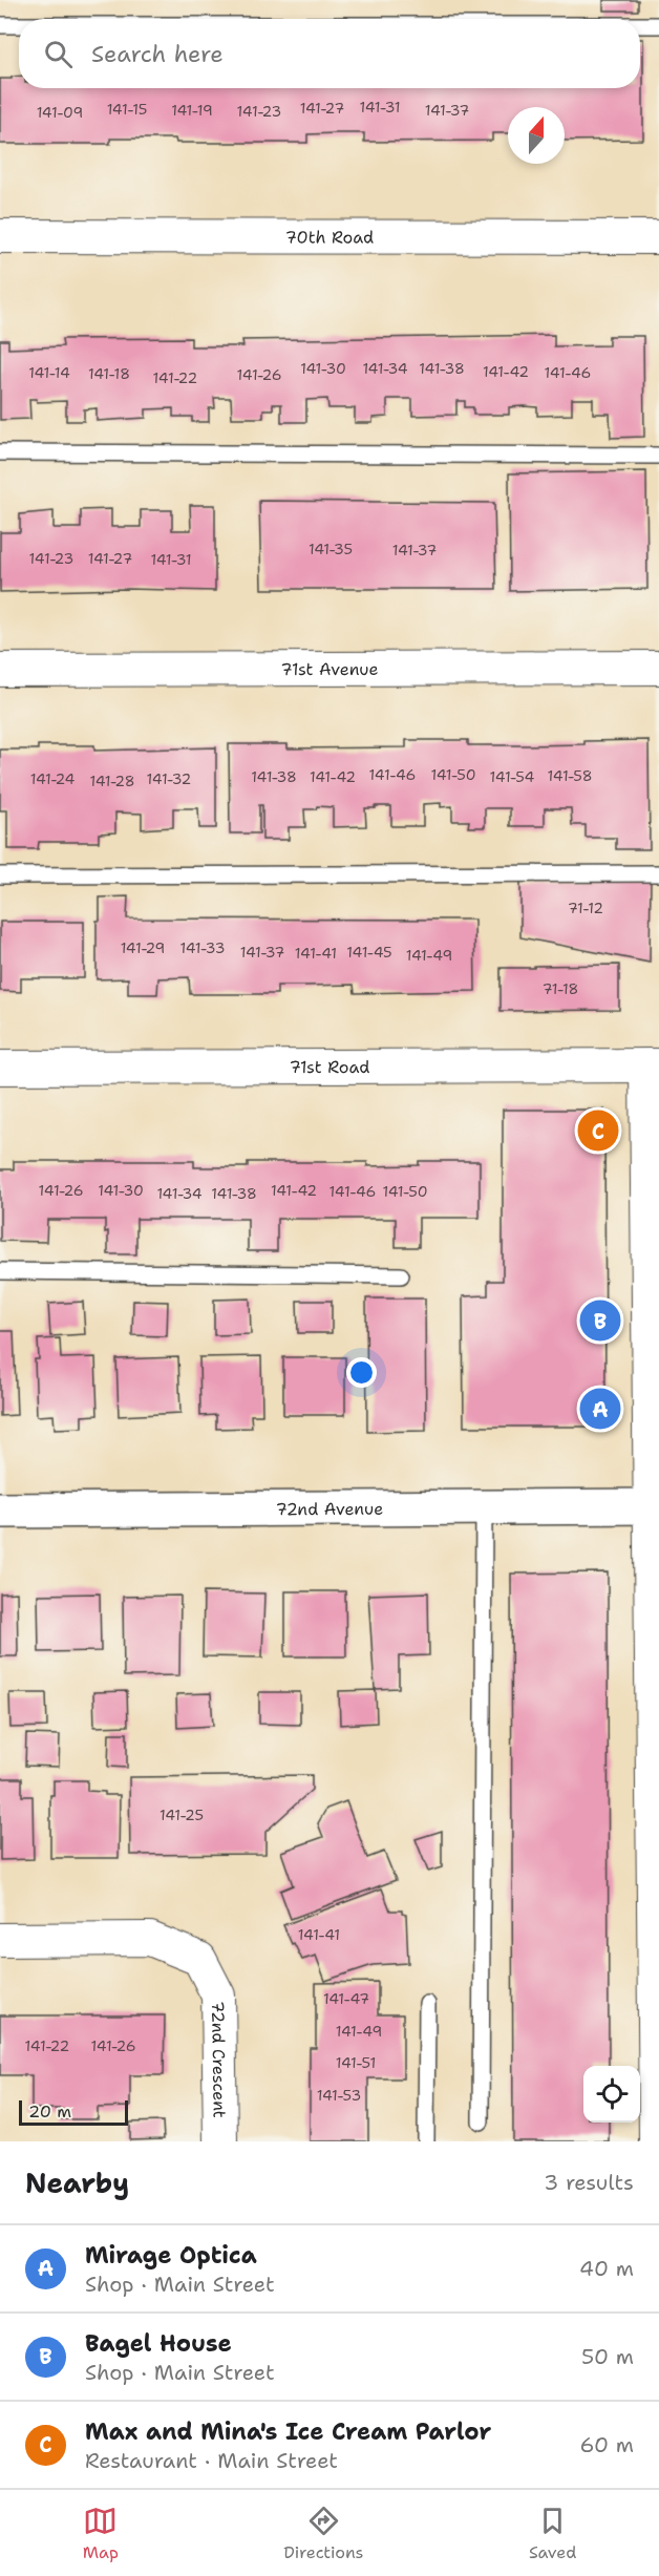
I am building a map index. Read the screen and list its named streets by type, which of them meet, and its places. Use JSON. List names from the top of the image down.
{
  "streets": {
    "street": [
      "70th Road",
      "71st Avenue",
      "71st Road",
      "72nd Avenue",
      "72nd Crescent"
    ]
  },
  "house_numbers": [
    "141-31",
    "141-27",
    "141-15",
    "141-19",
    "141-37",
    "141-23",
    "141-09",
    "141-30",
    "141-34",
    "141-38",
    "141-42",
    "141-14",
    "141-46",
    "141-18",
    "141-26",
    "141-22",
    "141-35",
    "141-37",
    "141-23",
    "141-27",
    "141-31",
    "141-46",
    "141-50",
    "141-58",
    "141-38",
    "141-42",
    "141-54",
    "141-24",
    "141-32",
    "141-28",
    "71-12",
    "141-29",
    "141-33",
    "141-37",
    "141-45",
    "141-41",
    "141-49",
    "71-18",
    "141-26",
    "141-30",
    "141-42",
    "141-46",
    "141-50",
    "141-34",
    "141-38",
    "141-25",
    "141-41",
    "141-47",
    "141-49",
    "141-22",
    "141-26",
    "141-51",
    "141-53"
  ],
  "scale_bar": "20 m",
  "north": "top",
  "page": {
    "search": "Search here",
    "pins": ["C", "B", "A"],
    "scale": "20 m",
    "heading": ["Nearby", "3 results"],
    "list": [
      {
        "mark": "A",
        "name": "Mirage Optica",
        "note": "Shop · Main Street",
        "value": "40 m"
      },
      {
        "mark": "B",
        "name": "Bagel House",
        "note": "Shop · Main Street",
        "value": "50 m"
      },
      {
        "mark": "C",
        "name": "Max and Mina's Ice Cream Parlor",
        "note": "Restaurant · Main Street",
        "value": "60 m"
      }
    ],
    "nav": ["Map", "Directions", "Saved"]
  }
}
